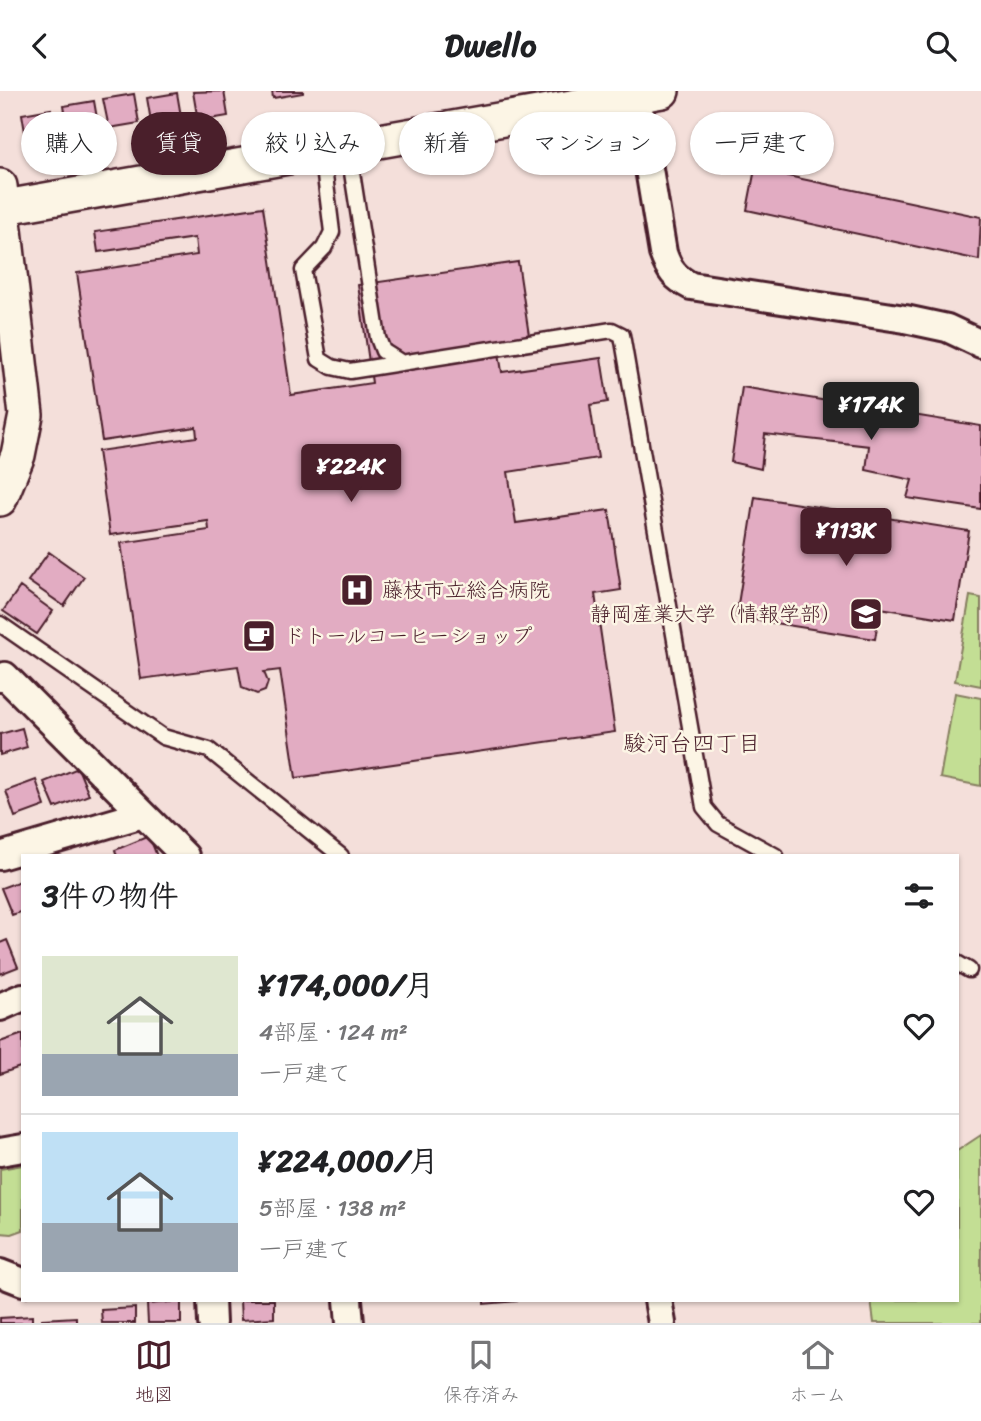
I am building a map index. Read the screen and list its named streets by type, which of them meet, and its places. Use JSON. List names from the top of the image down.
{
  "districts": ["駿河台四丁目"],
  "places": {
    "hospital": ["藤枝市立総合病院"],
    "school or university": ["静岡産業大学（情報学部）"],
    "cafe": ["ドトールコーヒーショップ"]
  },
  "page": {
    "header": "Dwello",
    "chip": [
      "購入",
      "賃貸",
      "絞り込み",
      "新着",
      "マンション",
      "一戸建て"
    ],
    "price": ["¥174K", "¥224K", "¥113K"],
    "heading": "3件の物件",
    "list": [
      {
        "name": "¥174,000/月",
        "note": "4部屋 · 124 m² · 一戸建て"
      },
      {
        "name": "¥224,000/月",
        "note": "5部屋 · 138 m² · 一戸建て"
      }
    ],
    "tabs": ["地図", "保存済み", "ホーム"]
  }
}
